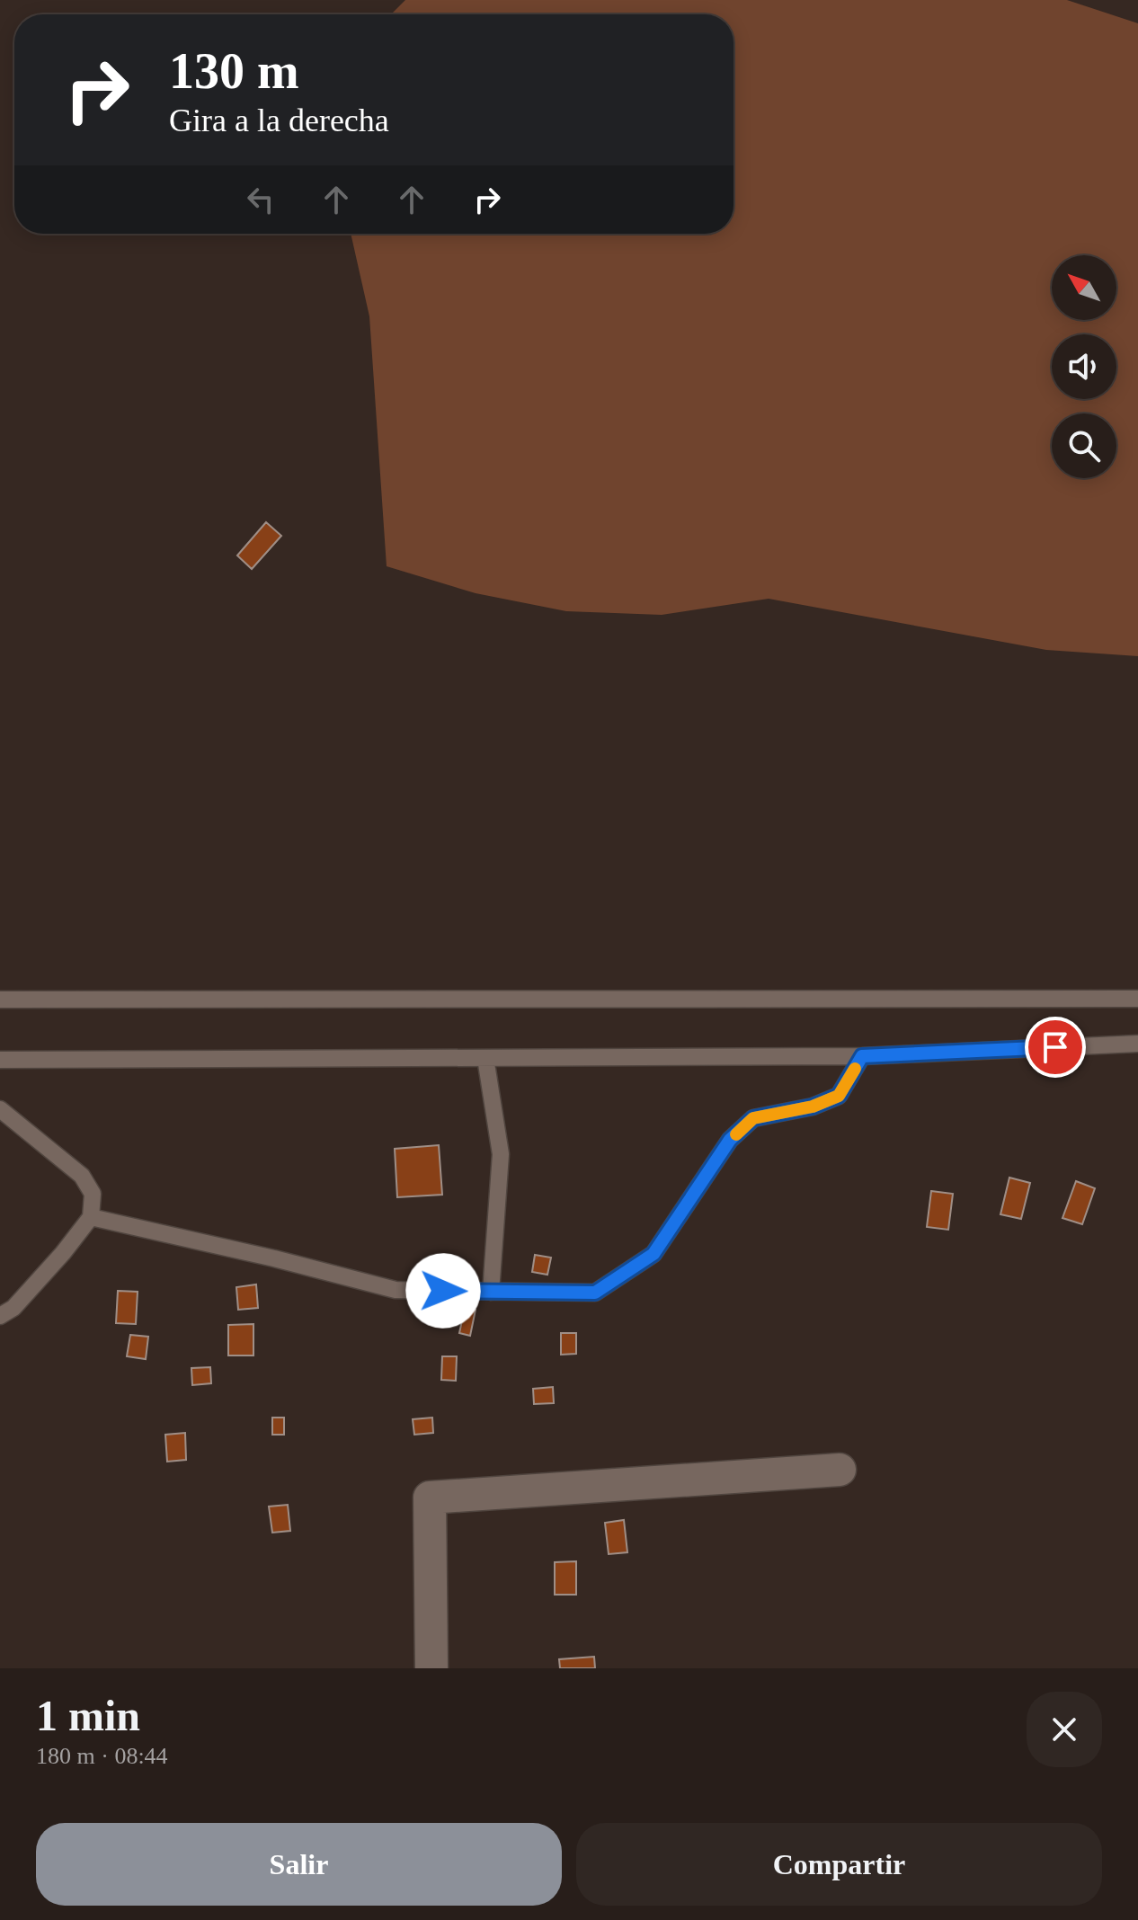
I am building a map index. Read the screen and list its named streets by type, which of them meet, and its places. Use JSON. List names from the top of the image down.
{
  "north": "top left",
  "page": {
    "turn": ["130 m", "Gira a la derecha"],
    "heading": ["1 min", "180 m · 08:44"],
    "buttons": ["Salir", "Compartir"]
  }
}
